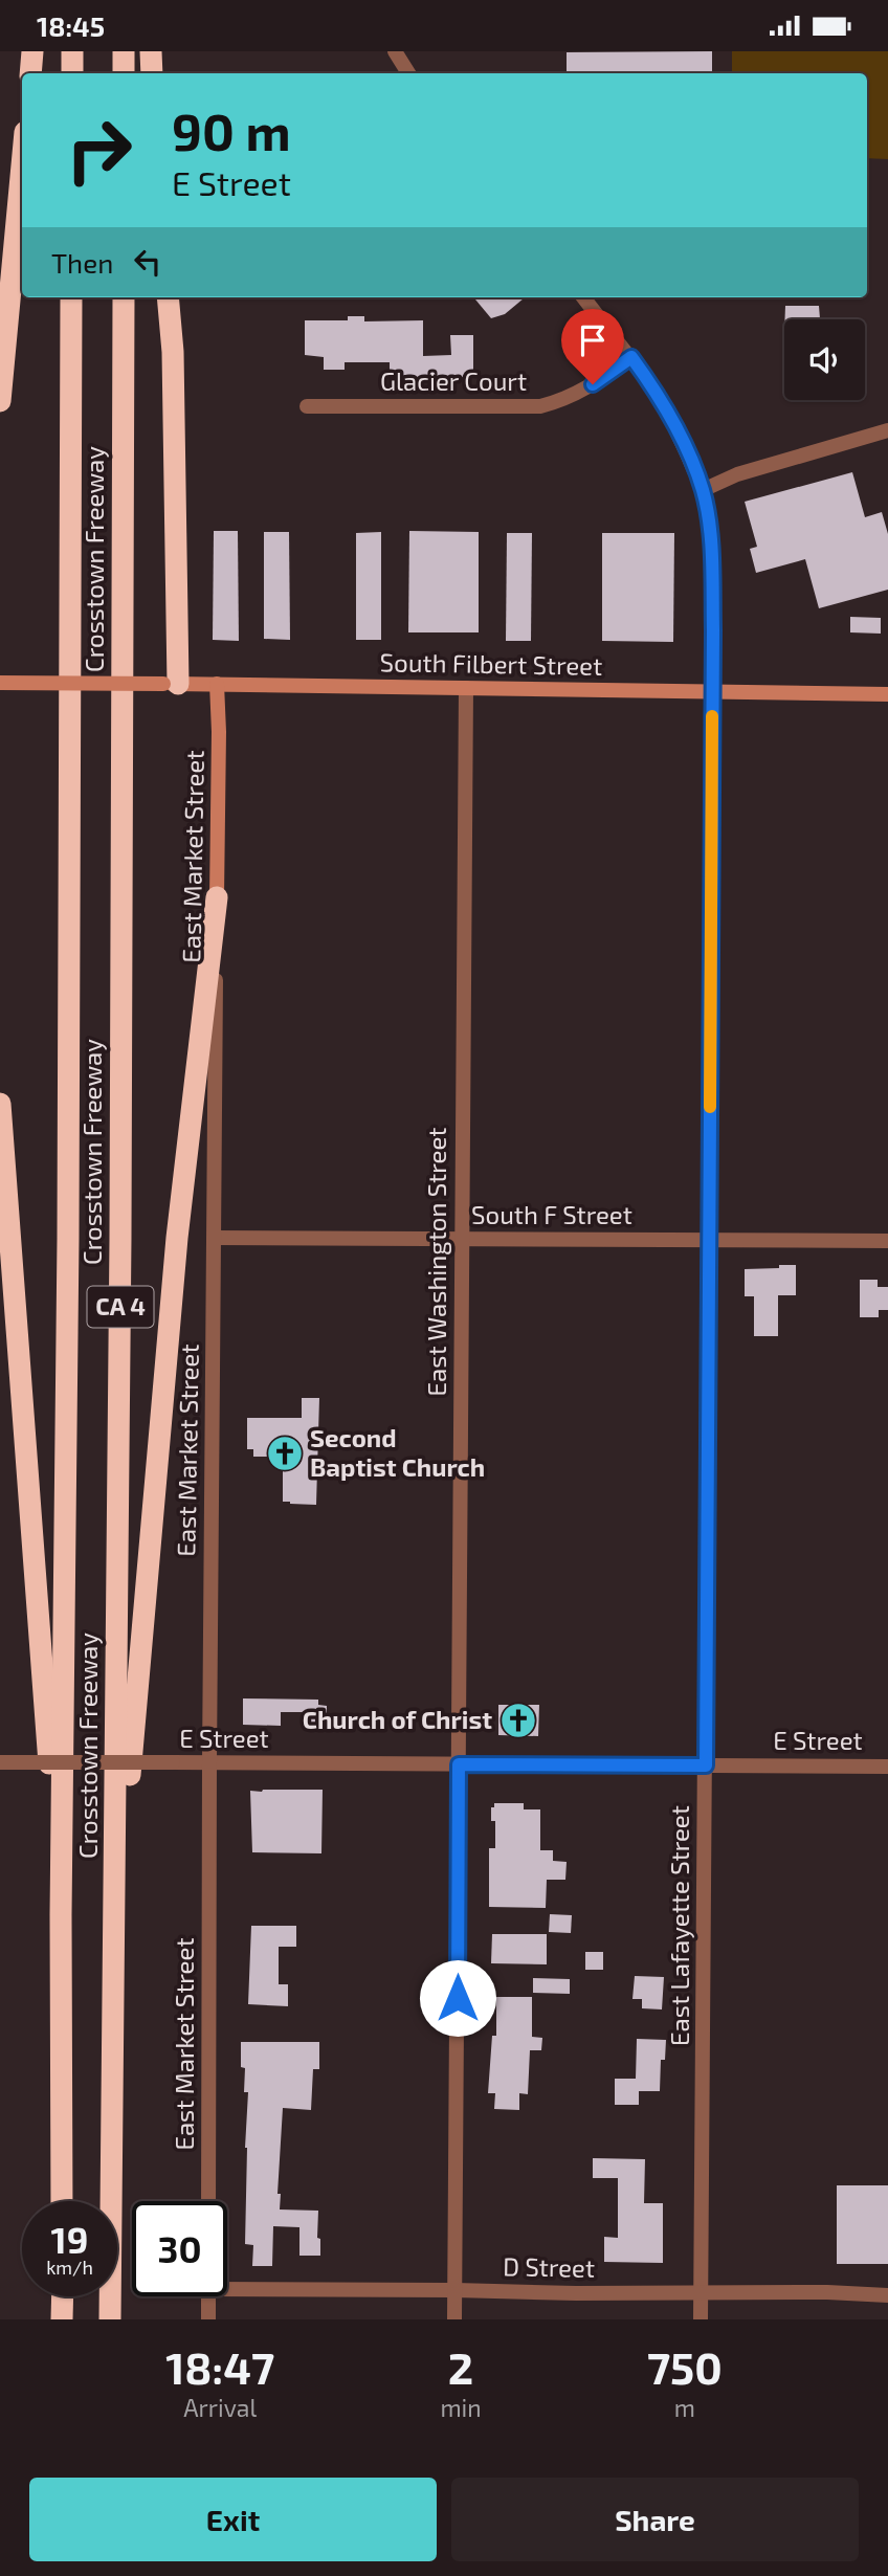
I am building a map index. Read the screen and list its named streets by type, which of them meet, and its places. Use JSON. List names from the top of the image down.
{
  "streets": {
    "highway": ["Crosstown Freeway", "CA 4"],
    "street": [
      "Glacier Court",
      "South Filbert Street",
      "East Market Street",
      "South F Street",
      "East Washington Street",
      "E Street",
      "East Lafayette Street",
      "D Street"
    ]
  },
  "crossings": [
    ["Glacier Court", "East Lafayette Street"],
    ["South Filbert Street", "East Market Street"],
    ["South Filbert Street", "East Washington Street"],
    ["South Filbert Street", "East Lafayette Street"],
    ["East Market Street", "South F Street"],
    ["East Market Street", "E Street"],
    ["South F Street", "East Washington Street"],
    ["South F Street", "East Lafayette Street"],
    ["East Washington Street", "E Street"],
    ["East Washington Street", "D Street"],
    ["E Street", "East Lafayette Street"],
    ["East Lafayette Street", "D Street"]
  ],
  "places": {
    "church": ["Second Baptist Church", "Church of Christ"]
  },
  "page": {
    "status": "18:45",
    "turn": ["90 m", "E Street"],
    "then": "Then",
    "speed": "19 km/h",
    "limit": "30",
    "eta": [
      "18:47",
      "Arrival",
      "2",
      "min",
      "750",
      "m"
    ],
    "buttons": ["Exit", "Share"]
  }
}
